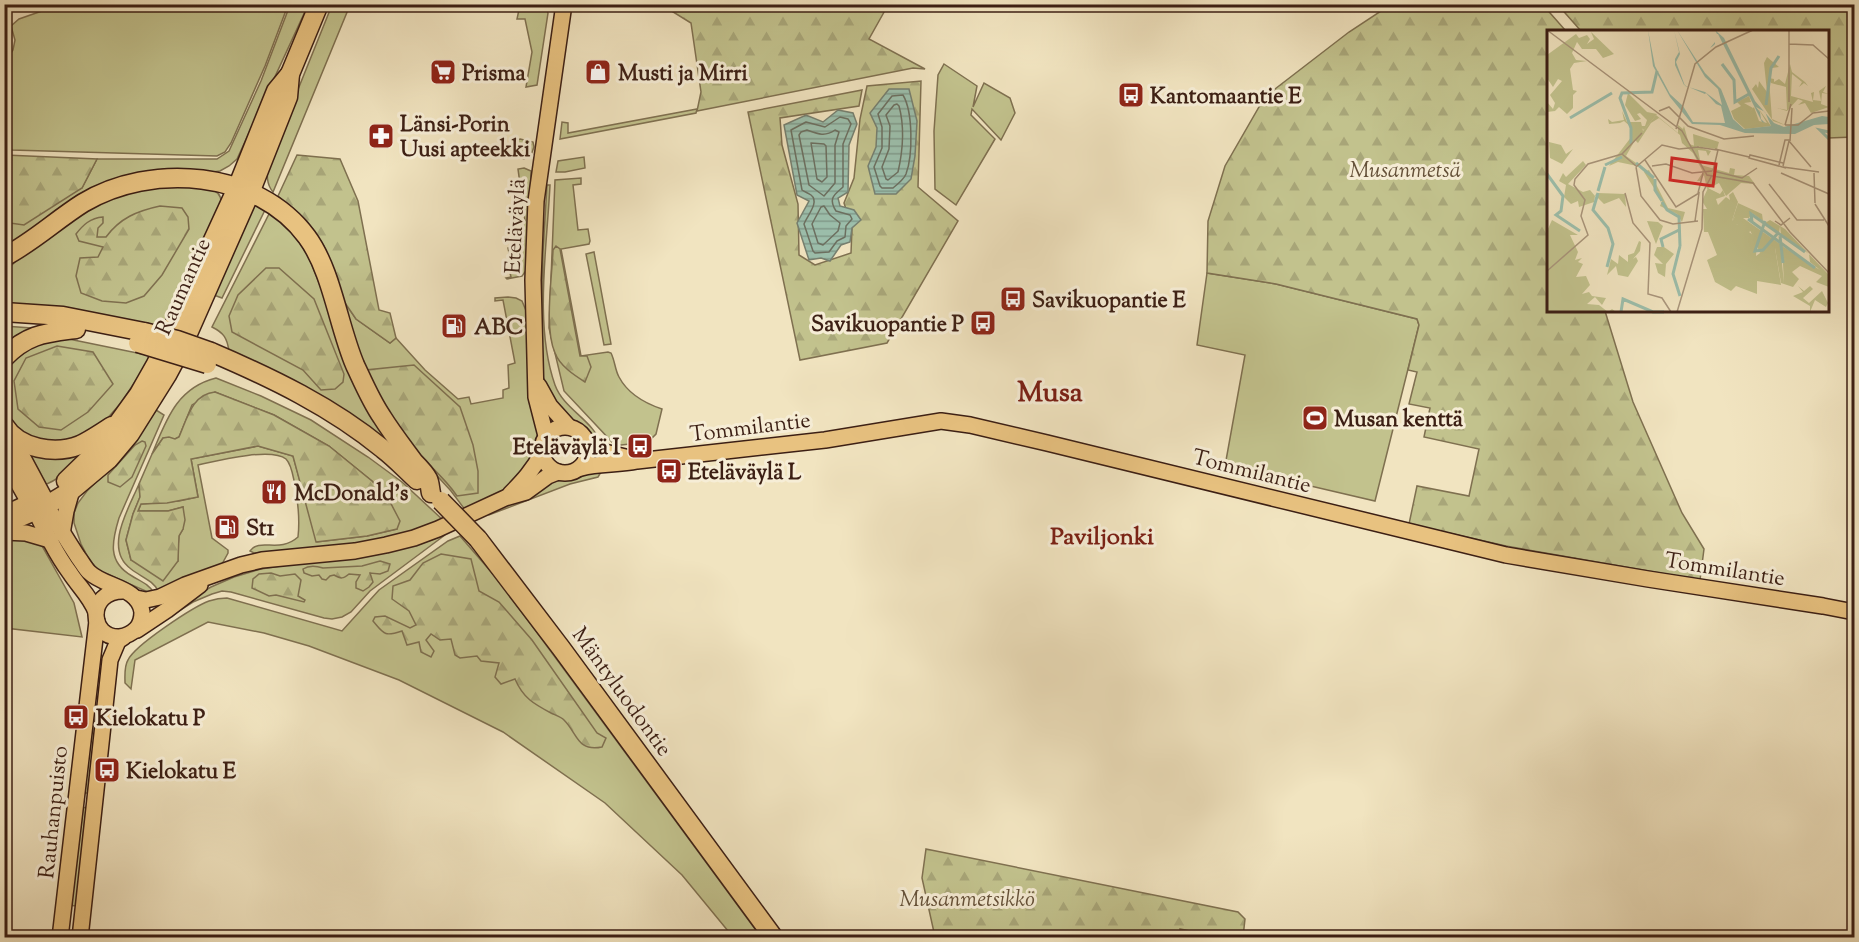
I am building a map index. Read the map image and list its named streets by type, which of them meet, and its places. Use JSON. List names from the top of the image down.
{
  "streets": {
    "highway": ["Raumantie", "Mäntyluodontie"],
    "main road": ["Eteläväylä", "Tommilantie", "Rauhanpuisto"]
  },
  "crossings": [
    ["Eteläväylä", "Tommilantie"]
  ],
  "districts": ["Musa", "Paviljonki"],
  "parks": ["Musanmetsä", "Musanmetsikkö"],
  "places": {
    "supermarket": ["Prisma"],
    "shop": ["Musti ja Mirri"],
    "bus stop": [
      "Kantomaantie E",
      "Savikuopantie E",
      "Savikuopantie P",
      "Eteläväylä I",
      "Eteläväylä L",
      "Kielokatu P",
      "Kielokatu E"
    ],
    "pharmacy": ["Länsi-Porin Uusi apteekki"],
    "fuel station": ["ABC", "St1"],
    "sports": ["Musan kenttä"],
    "restaurant": ["McDonald's"]
  }
}
